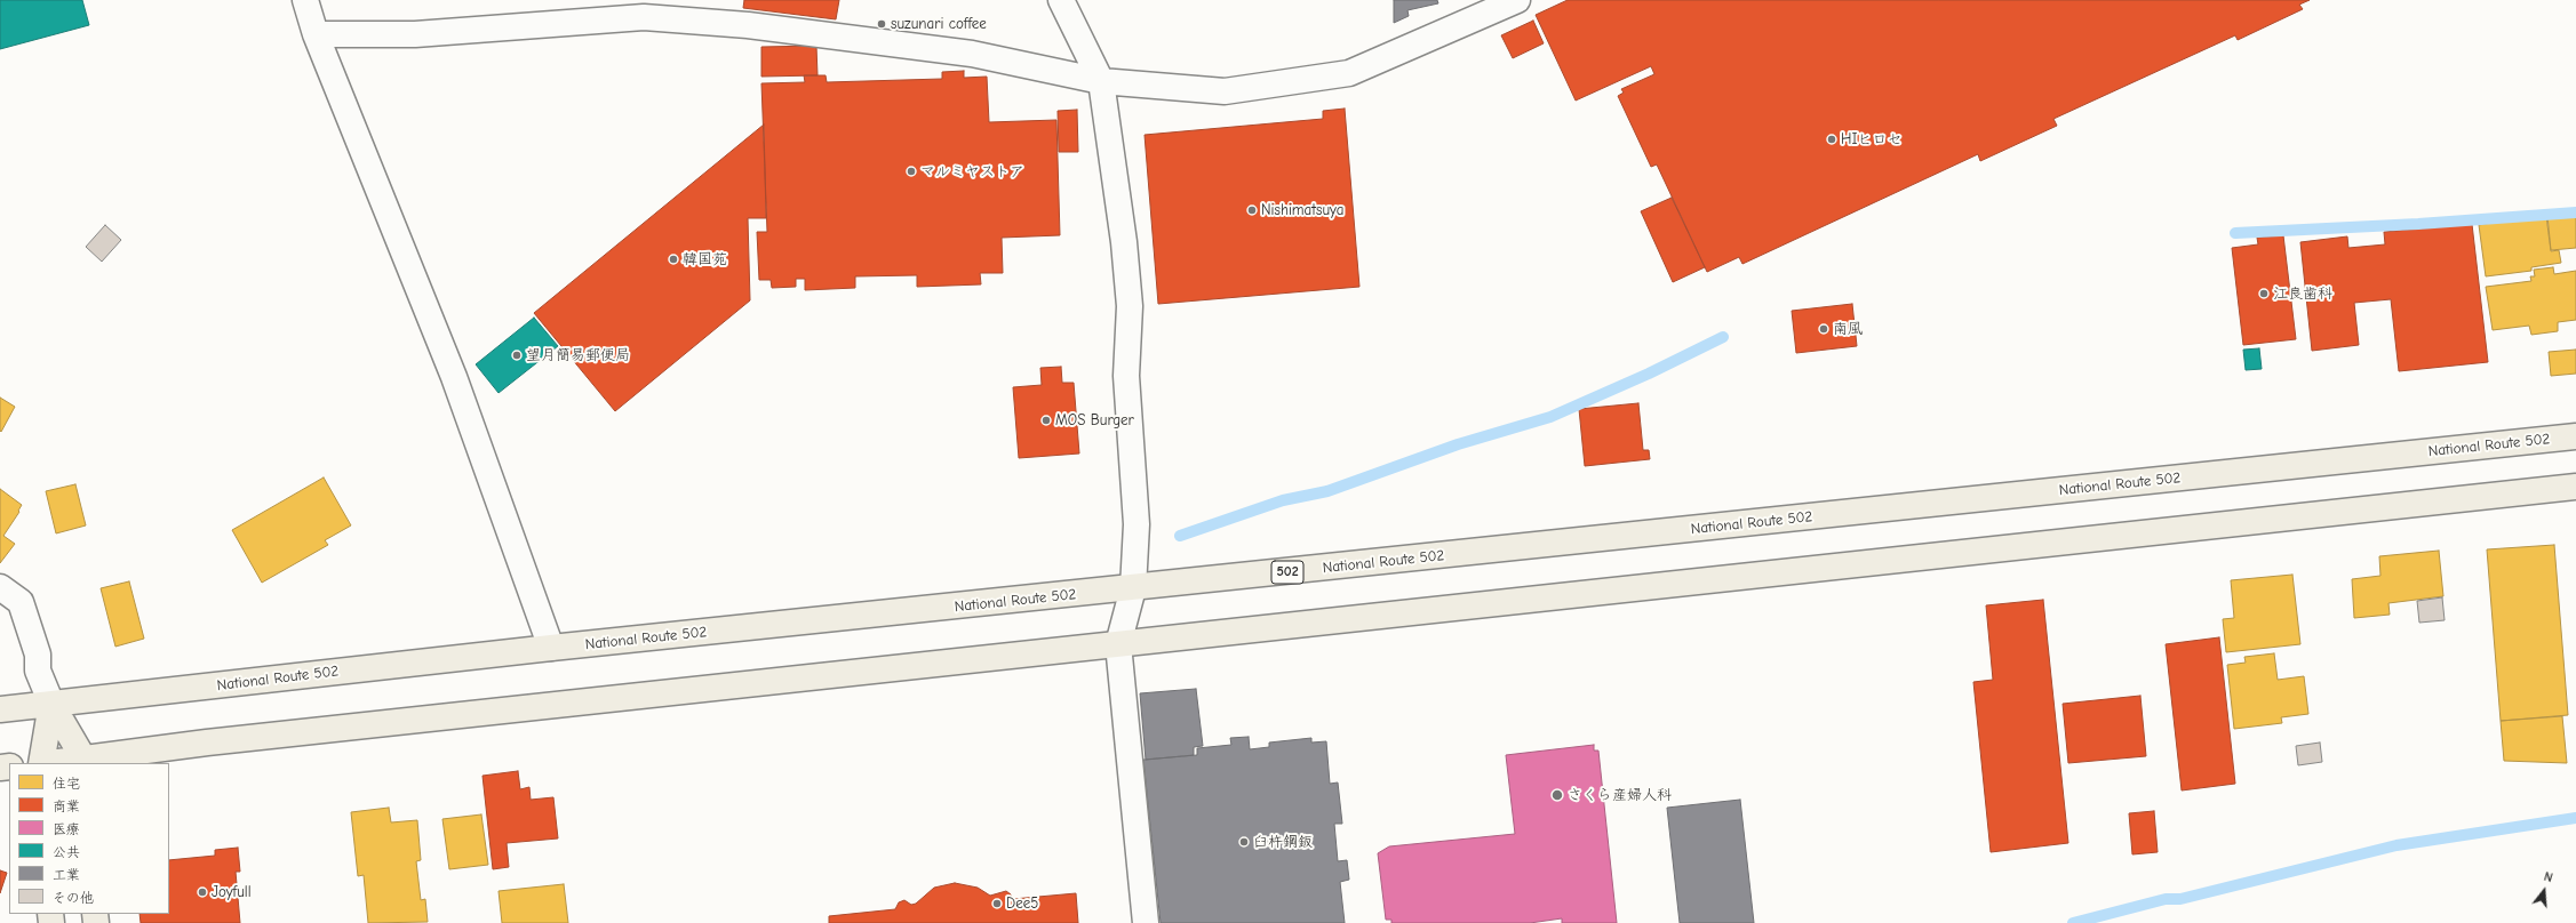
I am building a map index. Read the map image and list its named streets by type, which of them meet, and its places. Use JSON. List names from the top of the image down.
{
  "streets": {
    "highway": ["National Route 502", "502"]
  },
  "places": [
    "suzunari coffee",
    "HIヒロセ",
    "マルミヤストア",
    "Nishimatsuya",
    "韓国苑",
    "江良歯科",
    "南風",
    "望月簡易郵便局",
    "MOS Burger",
    "さくら産婦人科",
    "臼杵鋼鈑",
    "Joyfull",
    "Dee5"
  ],
  "legend": [
    "住宅",
    "商業",
    "医療",
    "公共",
    "工業",
    "その他"
  ],
  "north": "top"
}
